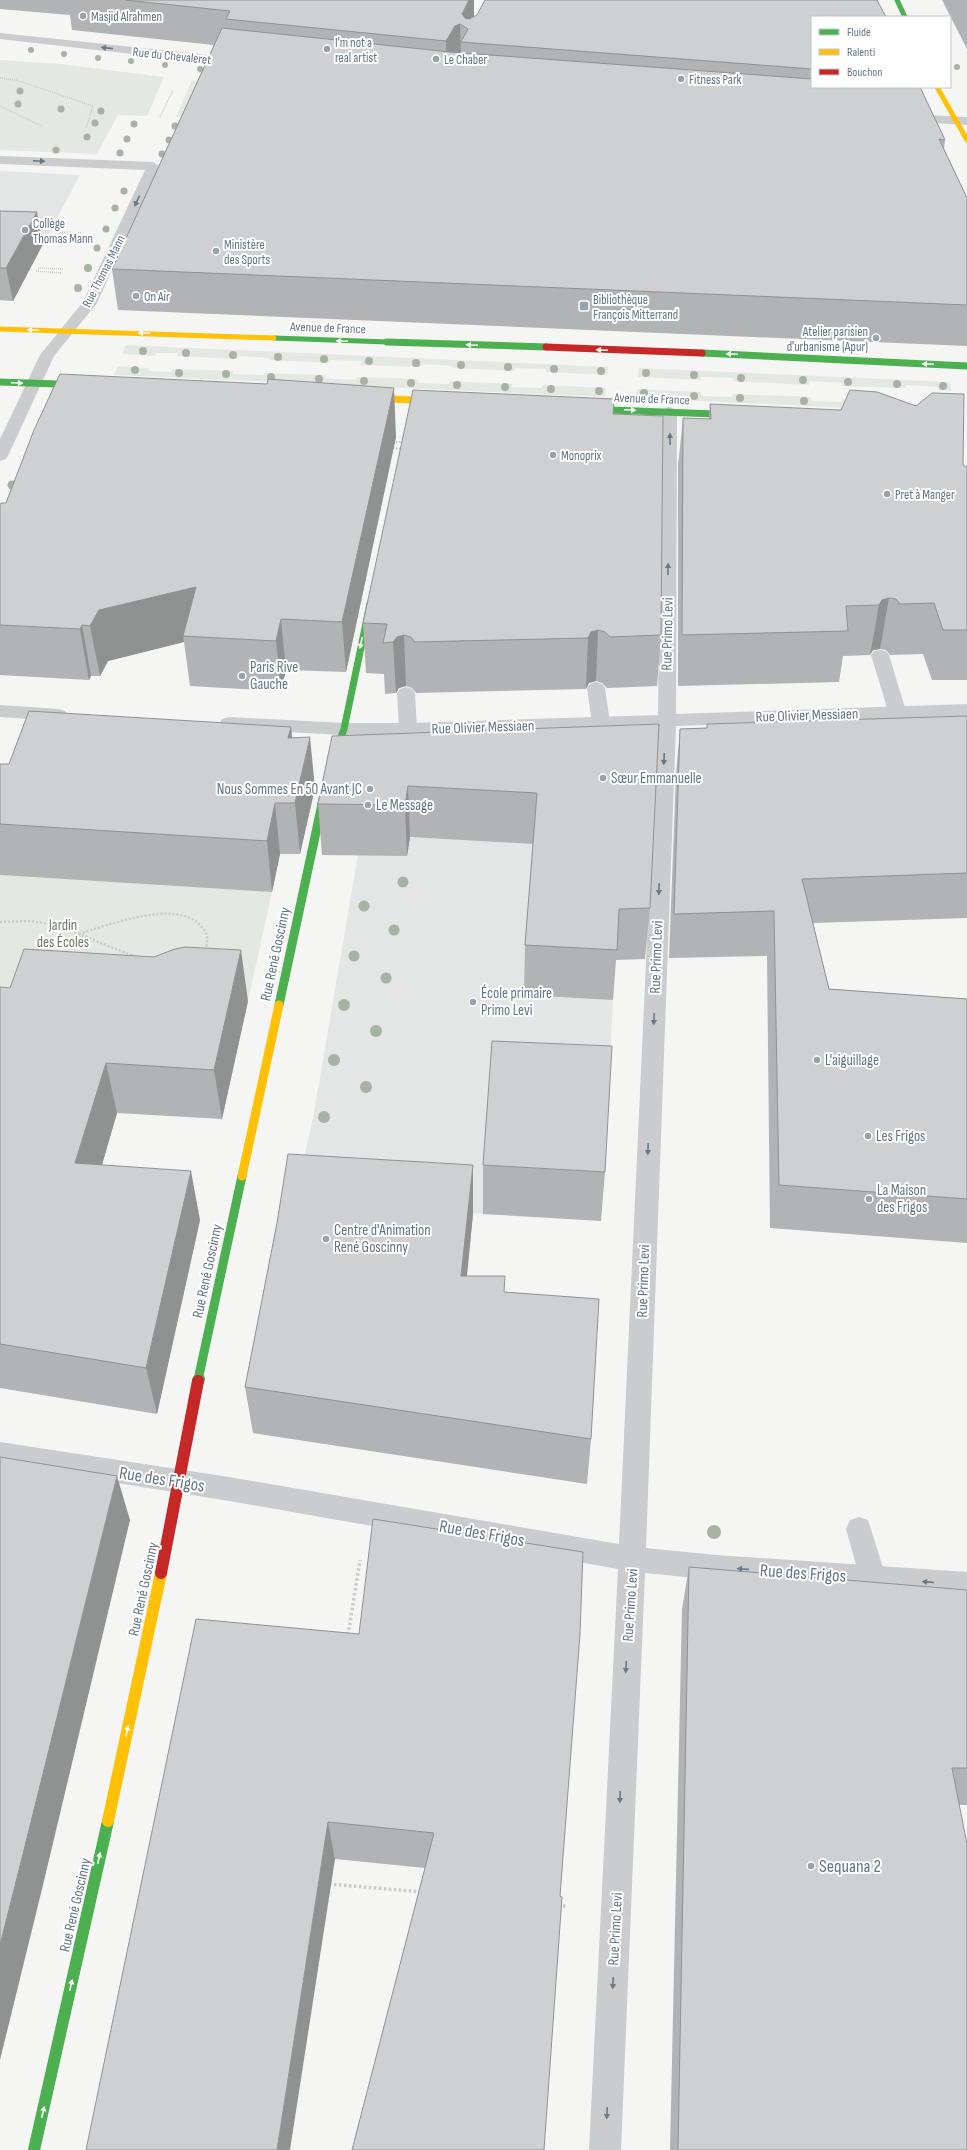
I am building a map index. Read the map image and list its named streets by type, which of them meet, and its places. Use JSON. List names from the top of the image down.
{
  "streets": {
    "street": [
      "Rue du Chevaleret",
      "Rue Thomas Mann",
      "Avenue de France",
      "Rue Primo Levi",
      "Rue Olivier Messiaen",
      "Rue René Goscinny",
      "Rue des Frigos"
    ]
  },
  "crossings": [
    ["Rue Thomas Mann", "Avenue de France"],
    ["Avenue de France", "Rue Primo Levi"],
    ["Rue Primo Levi", "Rue Olivier Messiaen"],
    ["Rue Primo Levi", "Rue des Frigos"],
    ["Rue Olivier Messiaen", "Rue René Goscinny"],
    ["Rue René Goscinny", "Rue des Frigos"]
  ],
  "one_way": ["Rue du Chevaleret", "Avenue de France"],
  "parks": ["Jardin des Écoles"],
  "places": {
    "other": [
      "Masjid Alrahmen",
      "I'm not a real artist",
      "Le Chaber",
      "Fitness Park",
      "Collège Thomas Mann",
      "Ministère des Sports",
      "On Air",
      "Atelier parisien d'urbanisme (Apur)",
      "Monoprix",
      "Pret à Manger",
      "Paris Rive Gauche",
      "Sœur Emmanuelle",
      "Nous Sommes En 50 Avant JC",
      "Le Message",
      "École primaire Primo Levi",
      "L'aiguillage",
      "Les Frigos",
      "La Maison des Frigos",
      "Centre d'Animation René Goscinny",
      "Sequana 2"
    ],
    "transit": ["Bibliothèque François Mitterrand"]
  },
  "legend": ["Fluide", "Ralenti", "Bouchon"]
}
